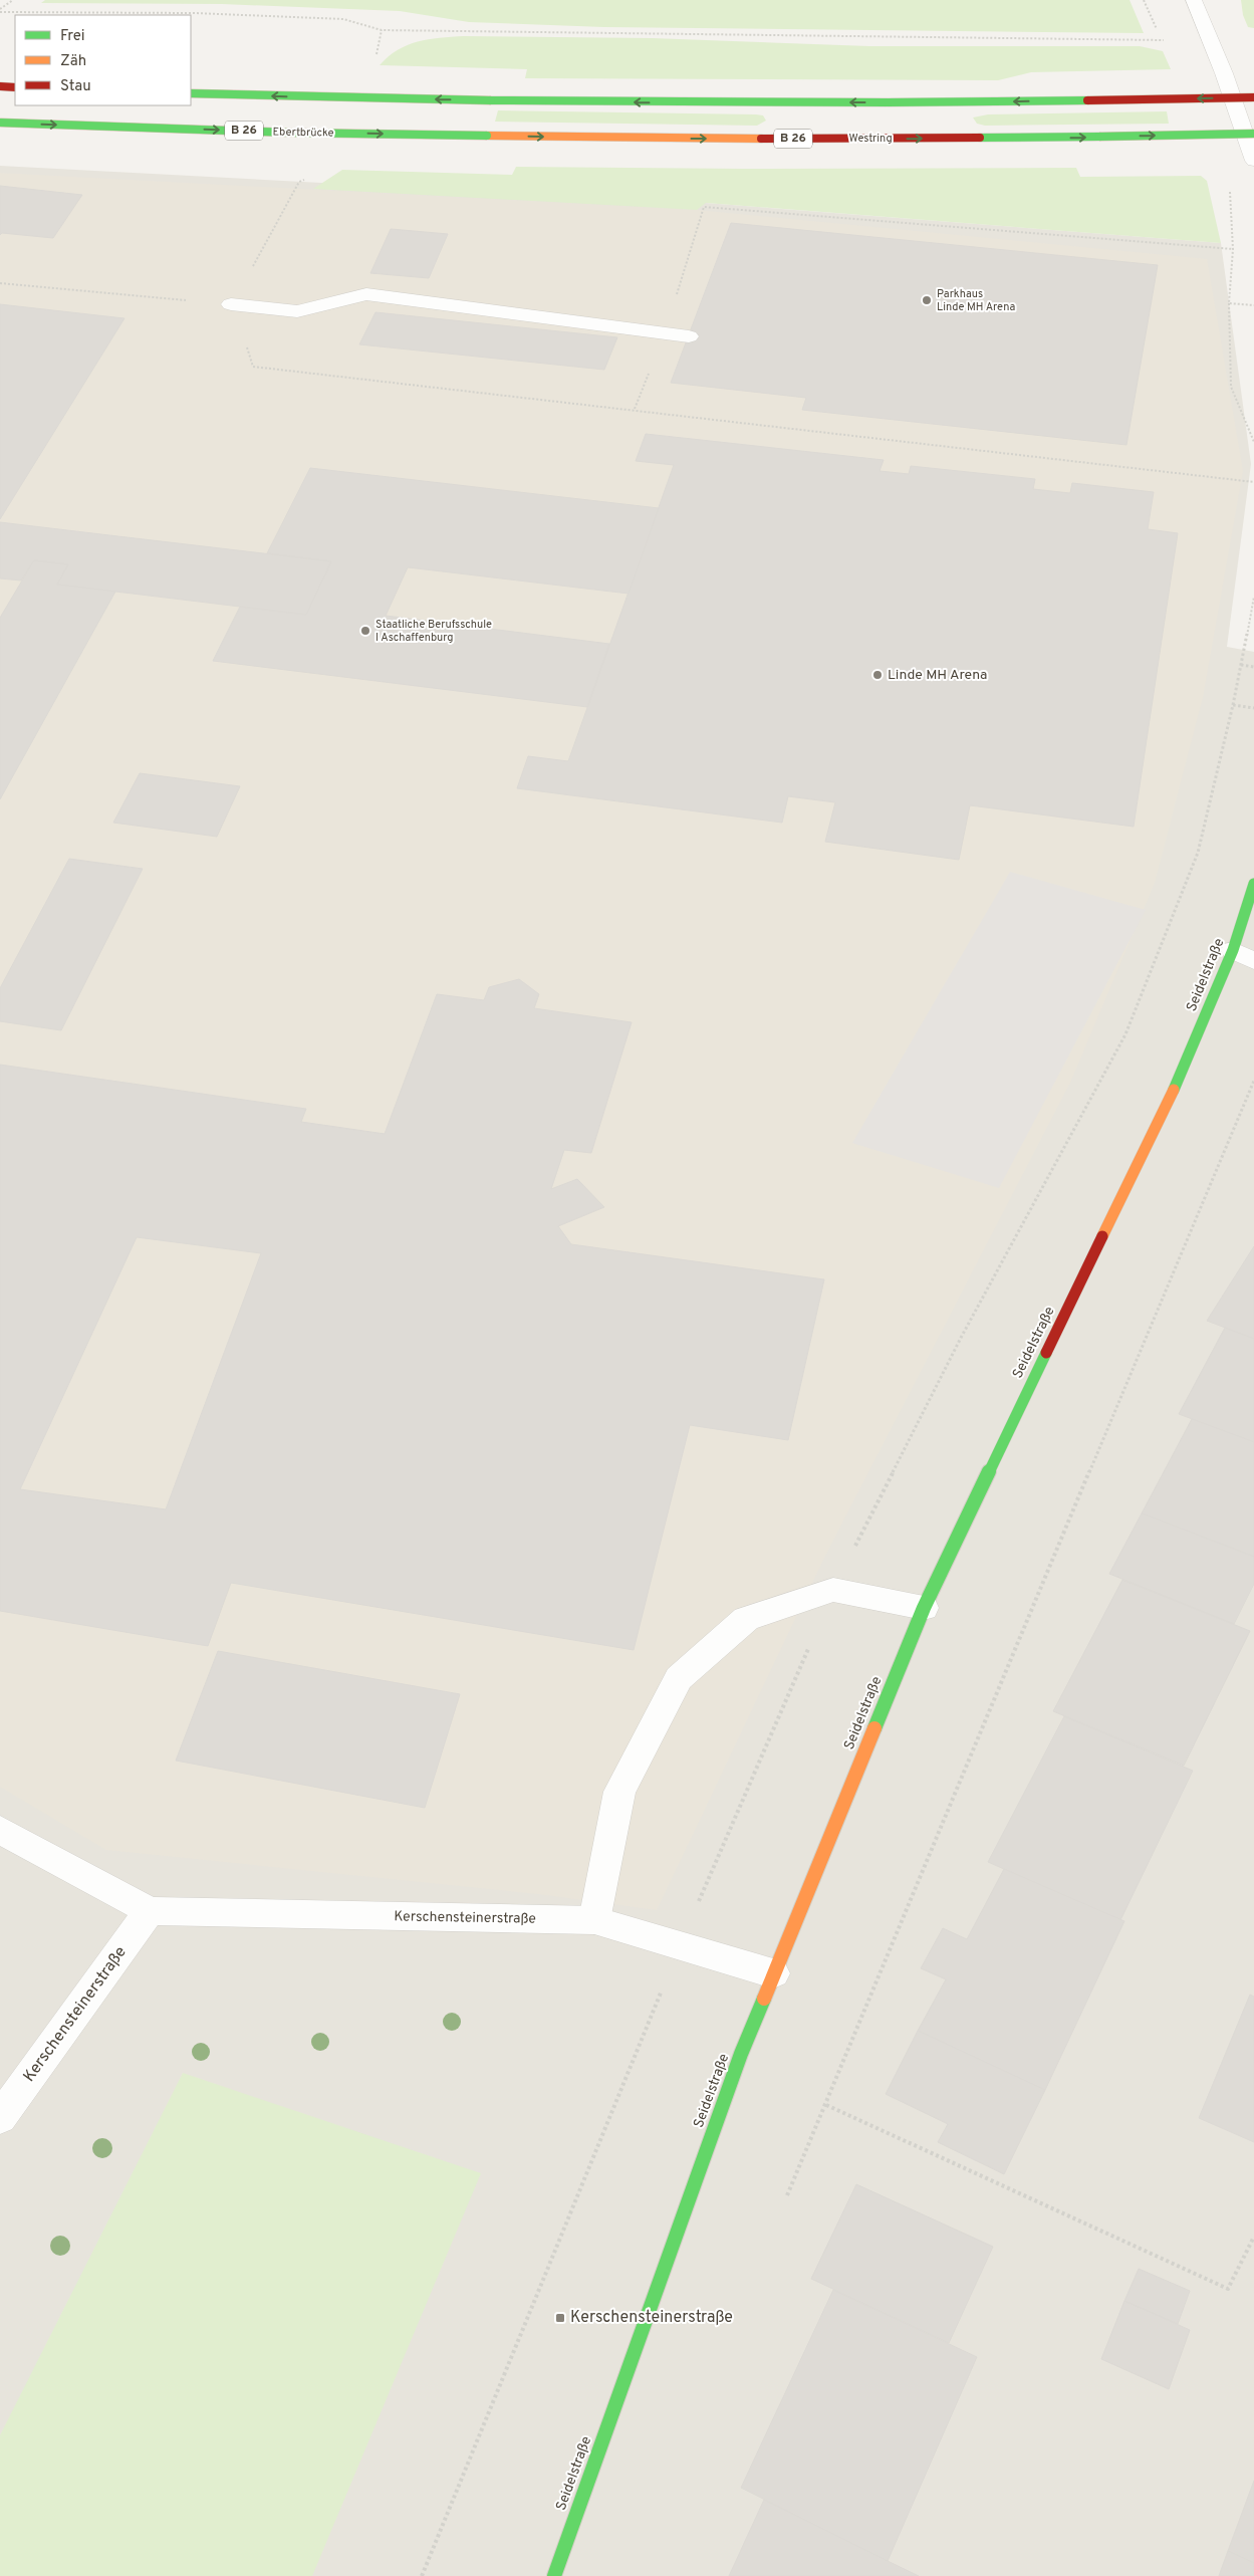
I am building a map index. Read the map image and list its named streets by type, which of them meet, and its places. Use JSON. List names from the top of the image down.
{
  "streets": {
    "main road": [
      "B 26",
      "Ebertbrücke",
      "Westring",
      "Seidelstraße"
    ],
    "street": ["Kerschensteinerstraße"]
  },
  "crossings": [
    ["Ebertbrücke", "Westring"],
    ["Seidelstraße", "Kerschensteinerstraße"]
  ],
  "places": {
    "other": ["Parkhaus Linde MH Arena", "Staatliche Berufsschule I Aschaffenburg", "Linde MH Arena"],
    "transit": ["Kerschensteinerstraße"]
  },
  "legend": ["Frei", "Zäh", "Stau"]
}
